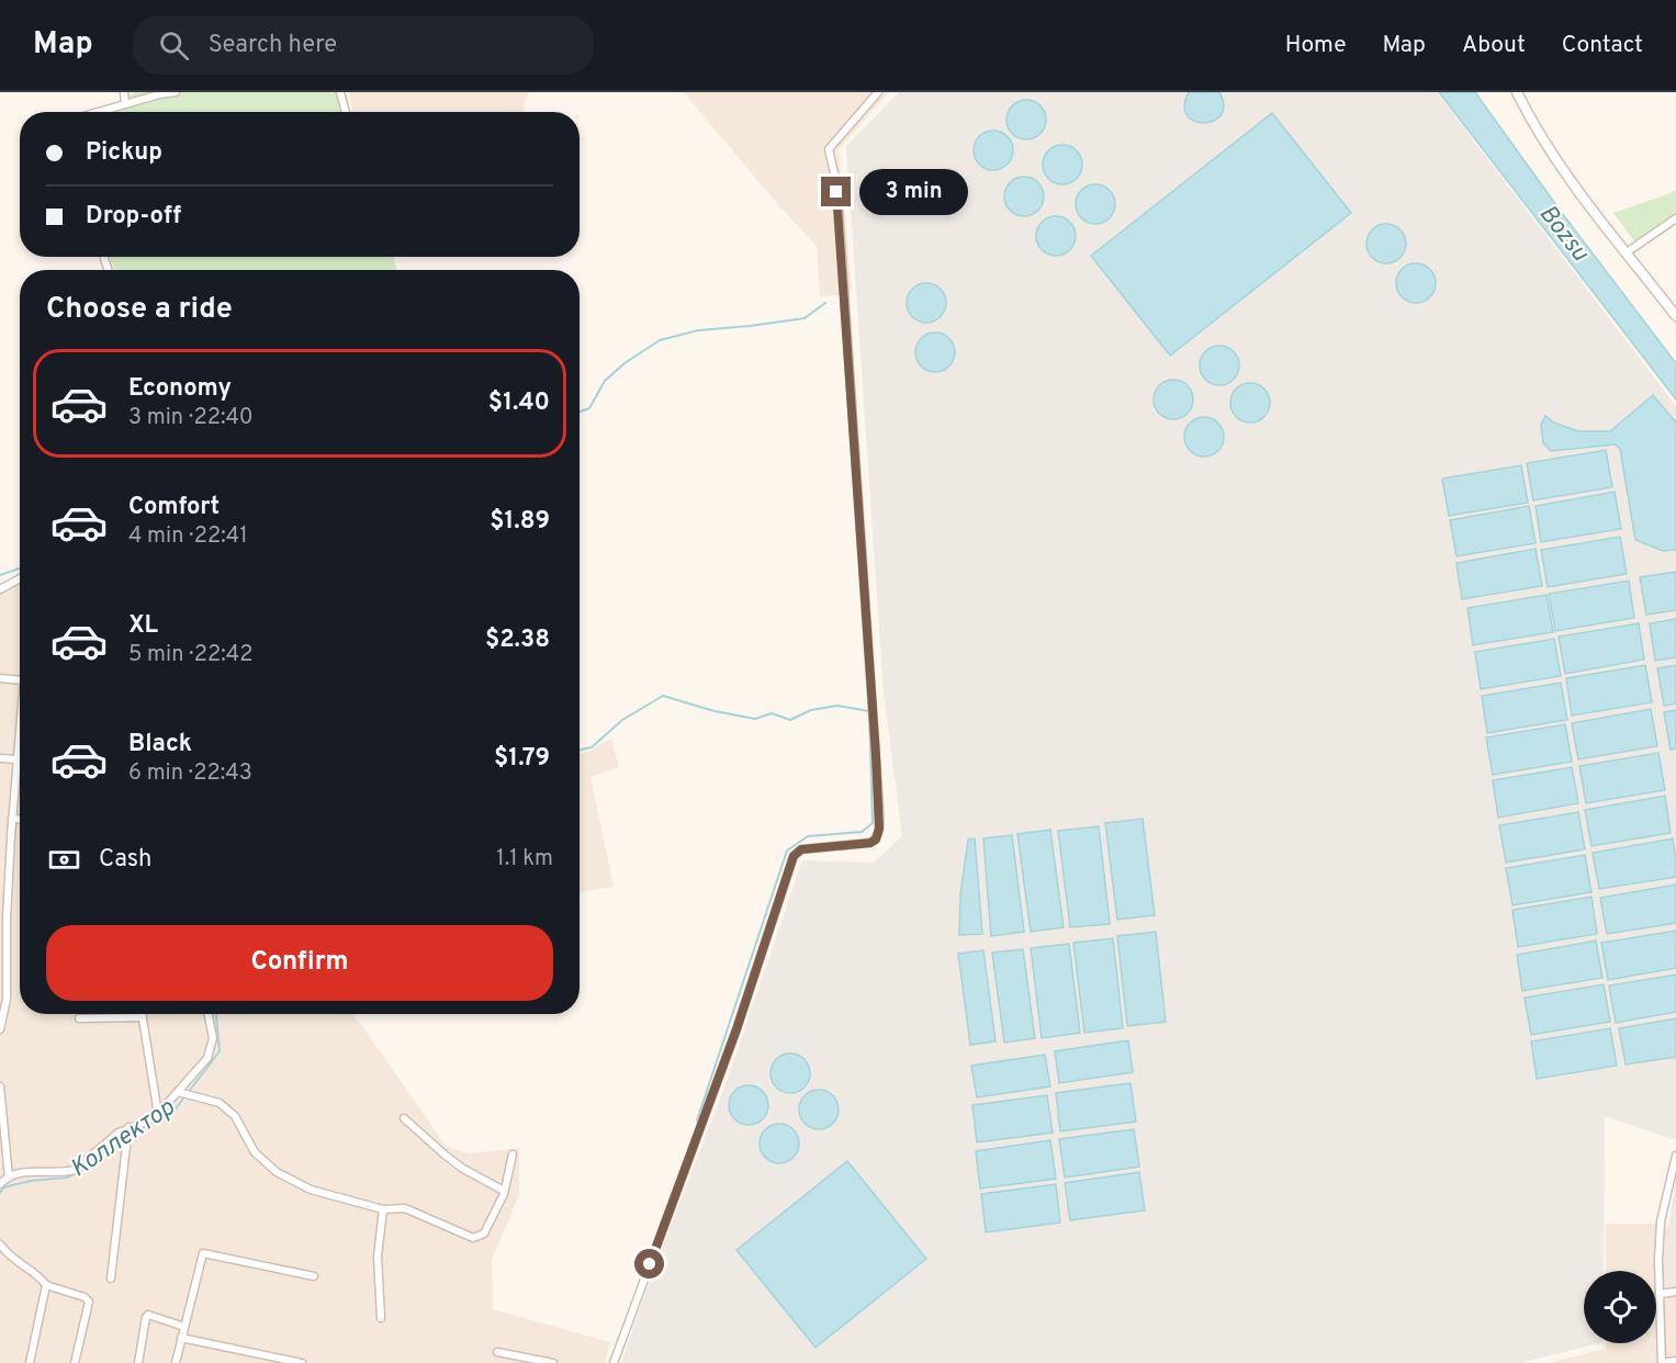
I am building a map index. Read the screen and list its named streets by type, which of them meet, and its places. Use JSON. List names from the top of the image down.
{
  "water": ["Bozsu", "Коллектор"],
  "page": {
    "header": "Map",
    "search": "Search here",
    "nav": [
      "Home",
      "Map",
      "About",
      "Contact"
    ],
    "banner": ["Pickup", "Drop-off"],
    "bubble": "3 min",
    "heading": "Choose a ride",
    "list": [
      {
        "name": "Economy",
        "note": "3 min · 22:40",
        "value": "$1.40"
      },
      {
        "name": "Comfort",
        "note": "4 min · 22:41",
        "value": "$1.89"
      },
      {
        "name": "XL",
        "note": "5 min · 22:42",
        "value": "$2.38"
      },
      {
        "name": "Black",
        "note": "6 min · 22:43",
        "value": "$1.79"
      }
    ],
    "pay": ["Cash", "1.1 km"],
    "buttons": "Confirm"
  }
}
